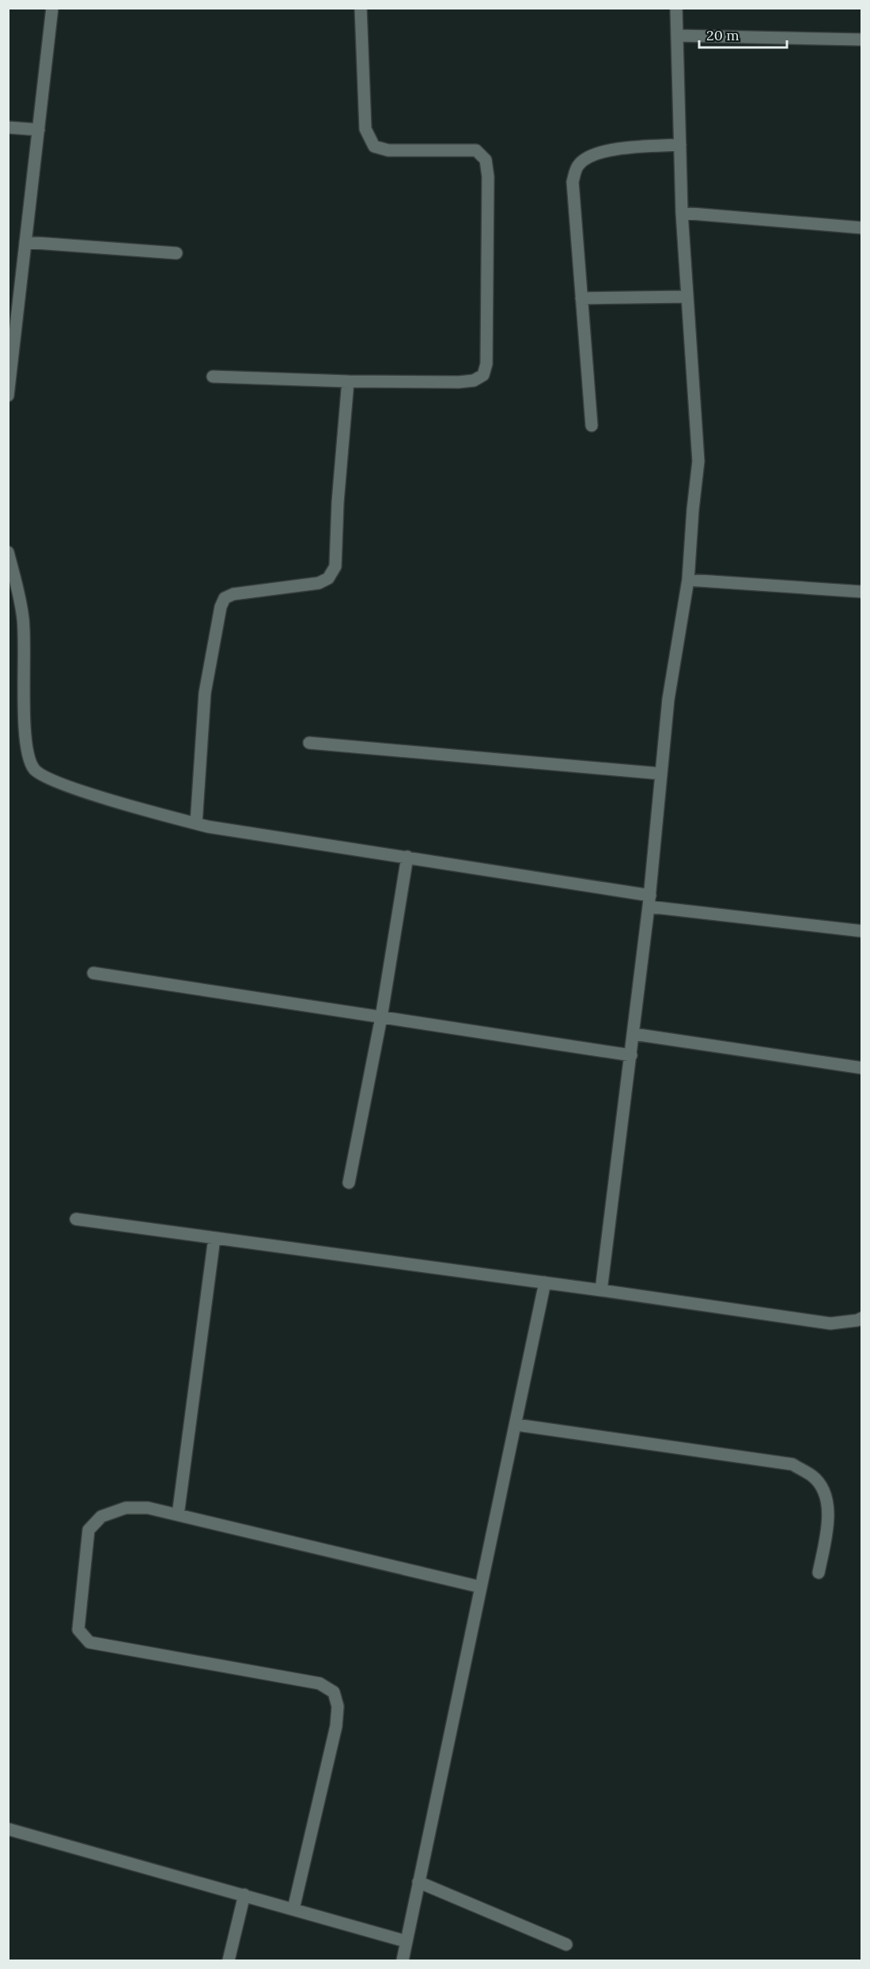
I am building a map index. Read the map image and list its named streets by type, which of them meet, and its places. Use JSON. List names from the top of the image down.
{
  "scale_bar": "20 m"
}
